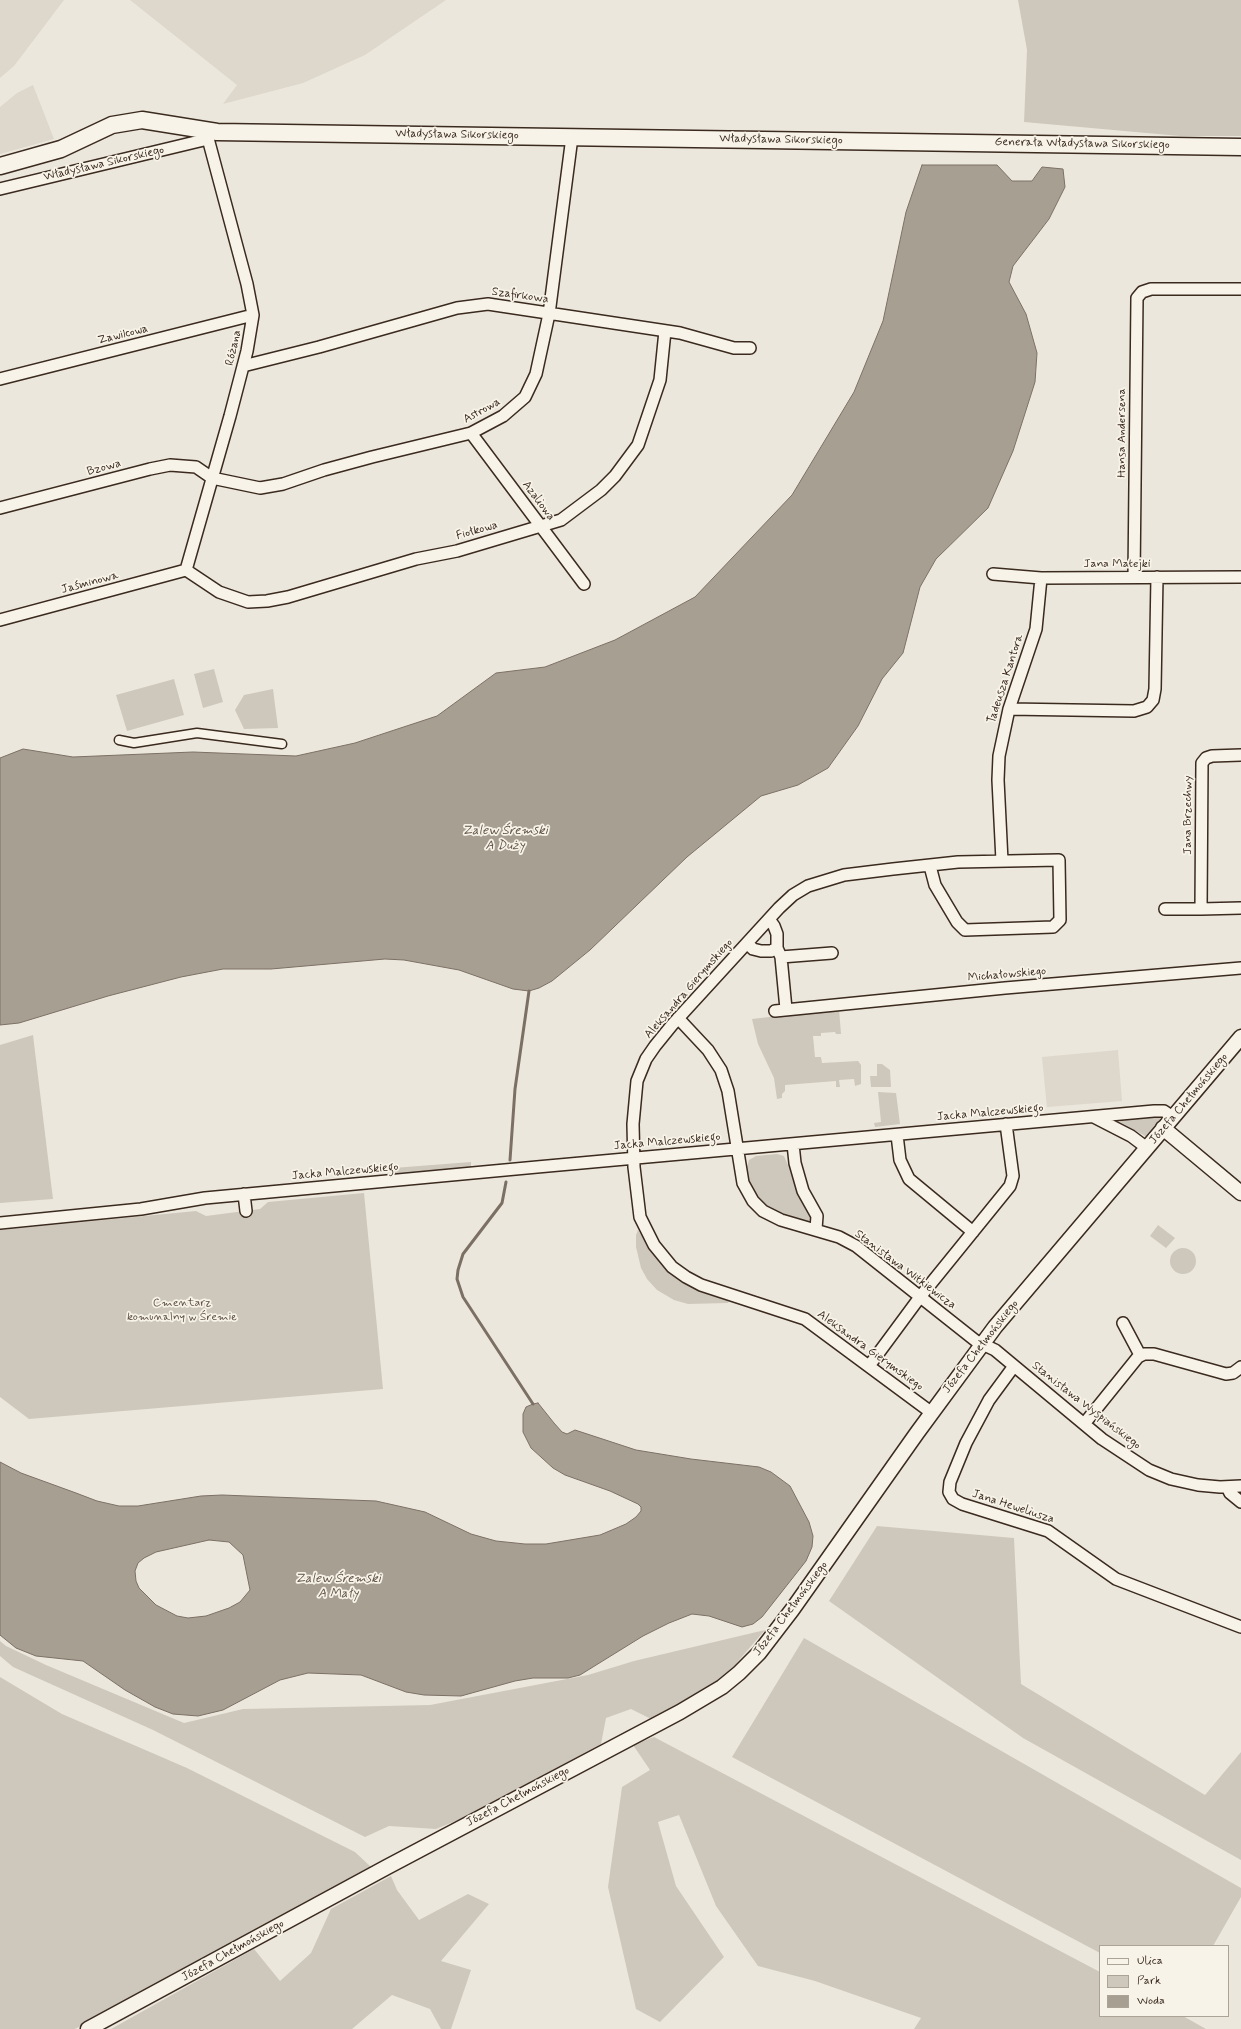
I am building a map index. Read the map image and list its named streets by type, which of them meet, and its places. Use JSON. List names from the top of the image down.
{
  "streets": {
    "main road": ["Władysława Sikorskiego", "Generała Władysława Sikorskiego"],
    "street": [
      "Szafirkowa",
      "Zawilcowa",
      "Różana",
      "Astrowa",
      "Hansa Andersena",
      "Bzowa",
      "Azaliowa",
      "Fiołkowa",
      "Jana Matejki",
      "Jaśminowa",
      "Tadeusza Kantora",
      "Jana Brzechwy",
      "Michałowskiego",
      "Aleksandra Gierymskiego",
      "Józefa Chełmońskiego",
      "Jacka Malczewskiego",
      "Stanisława Witkiewicza",
      "Stanisława Wyspiańskiego",
      "Jana Heweliusza"
    ]
  },
  "crossings": [
    ["Władysława Sikorskiego", "Generała Władysława Sikorskiego"],
    ["Władysława Sikorskiego", "Różana"],
    ["Władysława Sikorskiego", "Astrowa"],
    ["Szafirkowa", "Różana"],
    ["Szafirkowa", "Astrowa"],
    ["Szafirkowa", "Fiołkowa"],
    ["Zawilcowa", "Różana"],
    ["Różana", "Astrowa"],
    ["Różana", "Bzowa"],
    ["Różana", "Fiołkowa"],
    ["Różana", "Jaśminowa"],
    ["Astrowa", "Bzowa"],
    ["Astrowa", "Azaliowa"],
    ["Hansa Andersena", "Jana Matejki"],
    ["Azaliowa", "Fiołkowa"],
    ["Fiołkowa", "Jaśminowa"],
    ["Jana Matejki", "Tadeusza Kantora"],
    ["Tadeusza Kantora", "Aleksandra Gierymskiego"],
    ["Aleksandra Gierymskiego", "Józefa Chełmońskiego"],
    ["Aleksandra Gierymskiego", "Jacka Malczewskiego"],
    ["Aleksandra Gierymskiego", "Stanisława Witkiewicza"],
    ["Józefa Chełmońskiego", "Jacka Malczewskiego"],
    ["Józefa Chełmońskiego", "Stanisława Witkiewicza"],
    ["Józefa Chełmońskiego", "Stanisława Wyspiańskiego"],
    ["Jacka Malczewskiego", "Stanisława Witkiewicza"],
    ["Stanisława Witkiewicza", "Stanisława Wyspiańskiego"],
    ["Stanisława Wyspiańskiego", "Jana Heweliusza"]
  ],
  "water": ["Zalew Śremski A Duży", "Zalew Śremski A Mały"],
  "parks": ["Cmentarz komunalny w Śremie"],
  "legend": ["Ulica", "Park", "Woda"]
}
